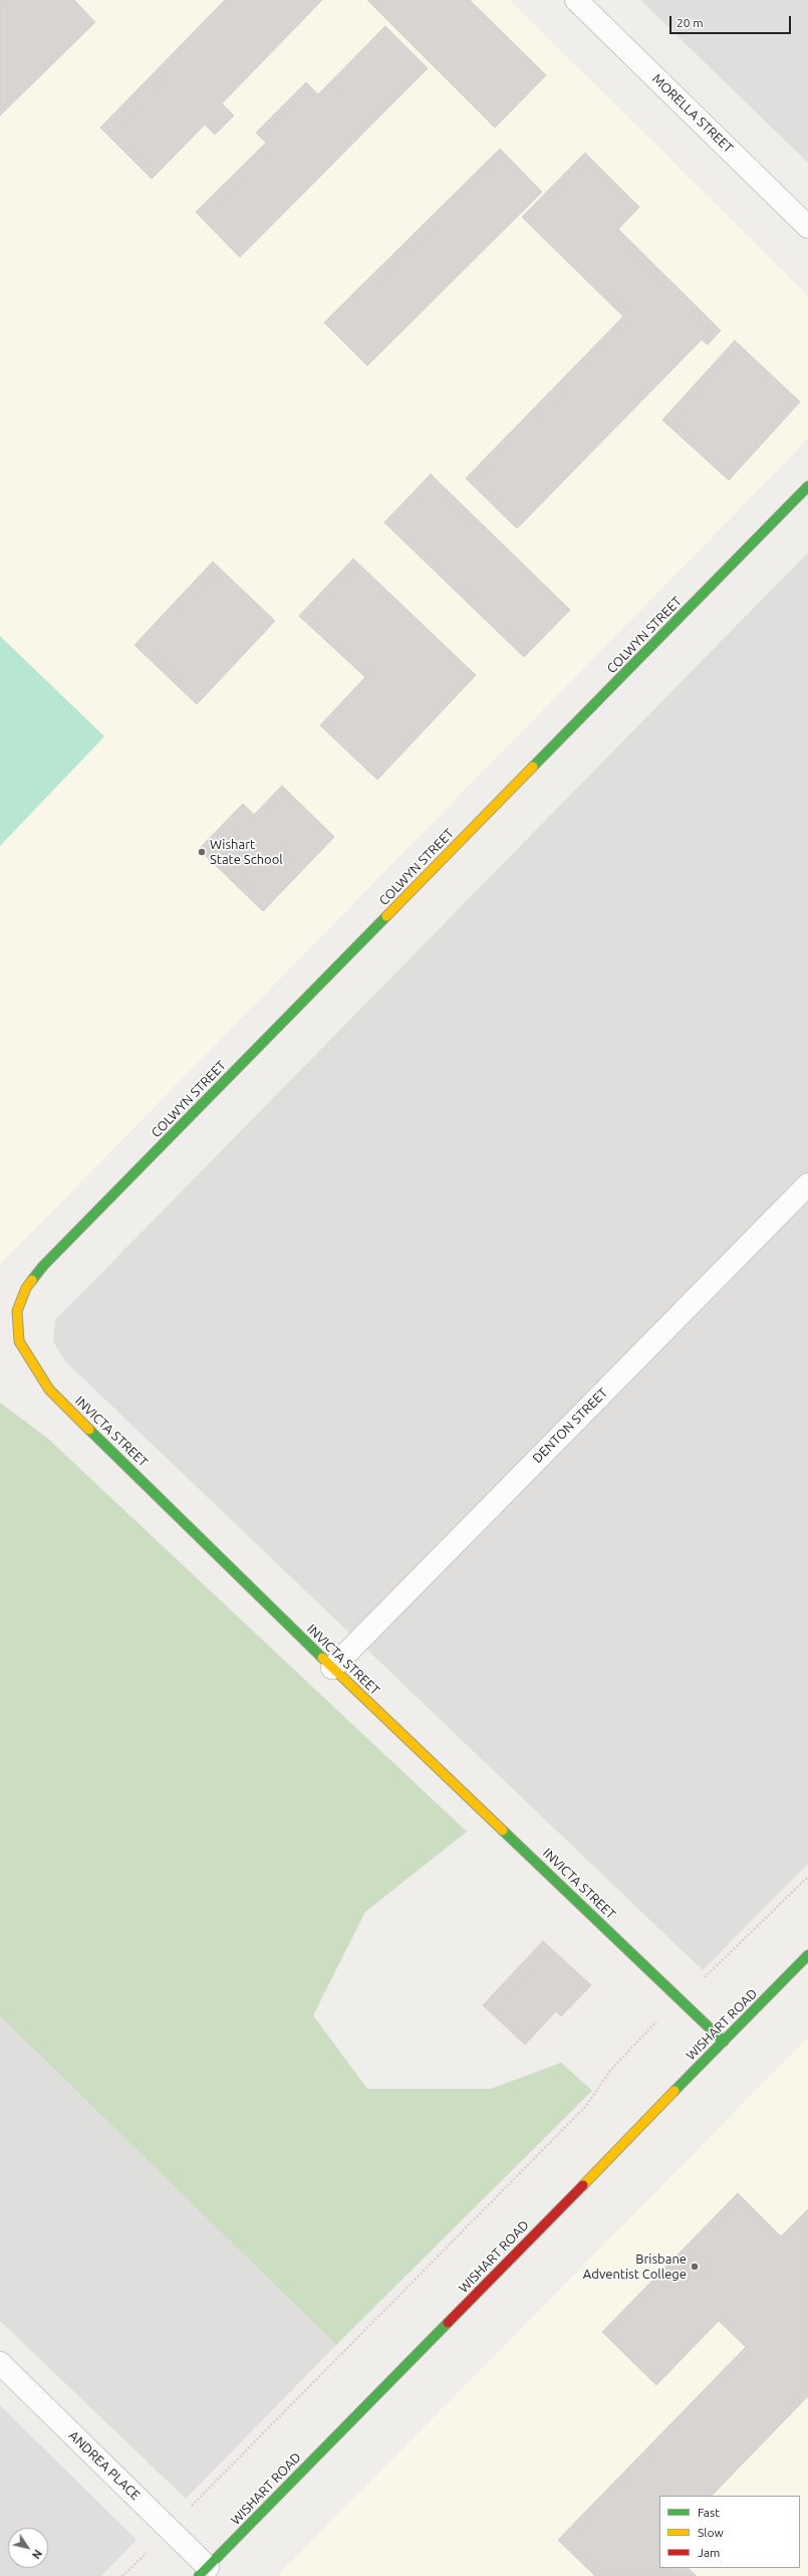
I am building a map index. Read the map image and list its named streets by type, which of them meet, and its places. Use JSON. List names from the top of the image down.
{
  "streets": {
    "street": [
      "MORELLA STREET",
      "COLWYN STREET",
      "DENTON STREET",
      "INVICTA STREET",
      "WISHART ROAD",
      "ANDREA PLACE"
    ]
  },
  "crossings": [
    ["COLWYN STREET", "INVICTA STREET"],
    ["DENTON STREET", "INVICTA STREET"],
    ["INVICTA STREET", "WISHART ROAD"],
    ["WISHART ROAD", "ANDREA PLACE"]
  ],
  "places": ["Wishart State School", "Brisbane Adventist College"],
  "legend": ["Fast", "Slow", "Jam"],
  "scale_bar": "20 m",
  "north": "bottom right"
}
